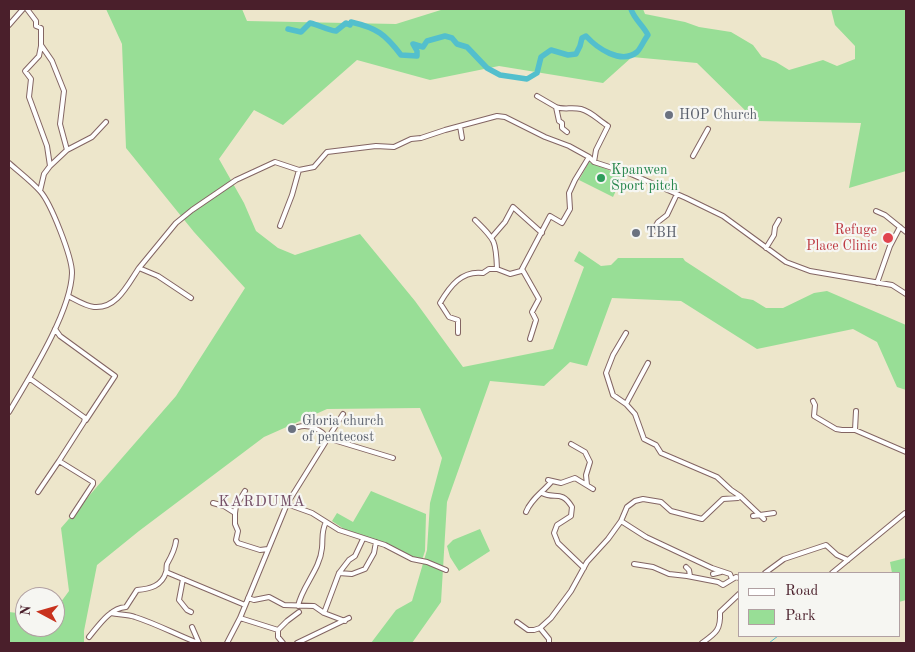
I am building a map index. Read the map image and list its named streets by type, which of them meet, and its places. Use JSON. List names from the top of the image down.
{
  "districts": ["KARDUMA"],
  "places": [
    "HOP Church",
    "Kpanwen Sport pitch",
    "TBH",
    "Refuge Place Clinic",
    "Gloria church of pentecost"
  ],
  "legend": ["Road", "Park"],
  "north": "left"
}
